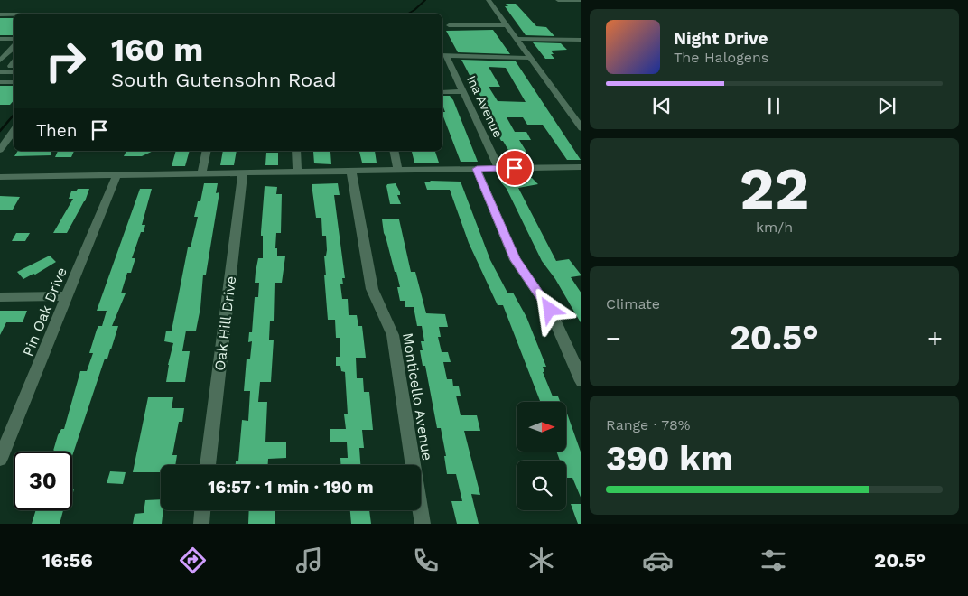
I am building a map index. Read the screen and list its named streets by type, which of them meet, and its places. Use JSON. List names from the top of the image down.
{
  "streets": {
    "street": [
      "Ina Avenue",
      "Pin Oak Drive",
      "Oak Hill Drive",
      "Monticello Avenue"
    ]
  },
  "north": "right",
  "page": {
    "turn": ["160 m", "South Gutensohn Road"],
    "song": ["Night Drive", "The Halogens"],
    "then": "Then",
    "tile": [
      ["22", "km/h"],
      "Climate",
      ["Range · 78%", "390 km"]
    ],
    "heat": ["−", "20.5°", "+"],
    "limit": "30",
    "trip": "16:57 · 1 min · 190 m",
    "tabs": ["16:56", "20.5°"]
  }
}
